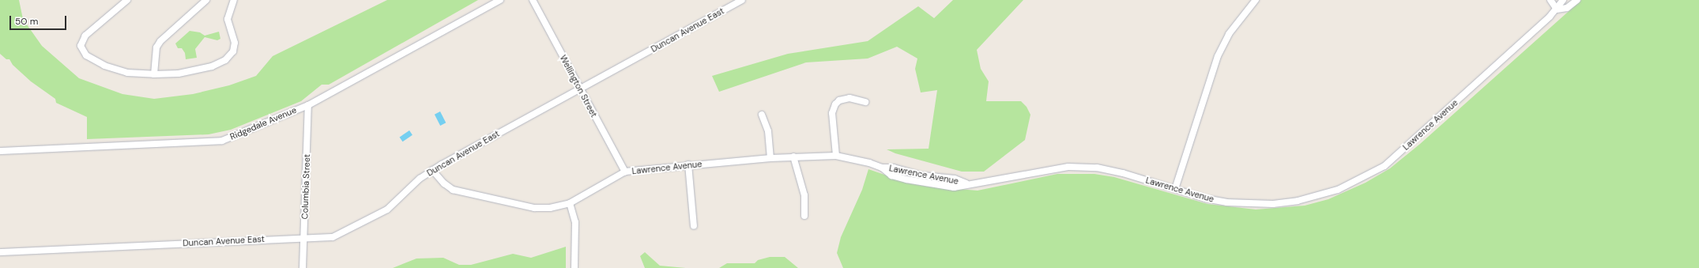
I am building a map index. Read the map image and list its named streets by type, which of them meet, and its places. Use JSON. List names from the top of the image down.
{
  "streets": {
    "street": [
      "Duncan Avenue East",
      "Wellington Street",
      "Ridgedale Avenue",
      "Lawrence Avenue",
      "Columbia Street"
    ]
  },
  "crossings": [
    ["Duncan Avenue East", "Wellington Street"],
    ["Duncan Avenue East", "Lawrence Avenue"],
    ["Duncan Avenue East", "Columbia Street"],
    ["Wellington Street", "Lawrence Avenue"],
    ["Ridgedale Avenue", "Columbia Street"]
  ],
  "scale_bar": "50 m"
}
